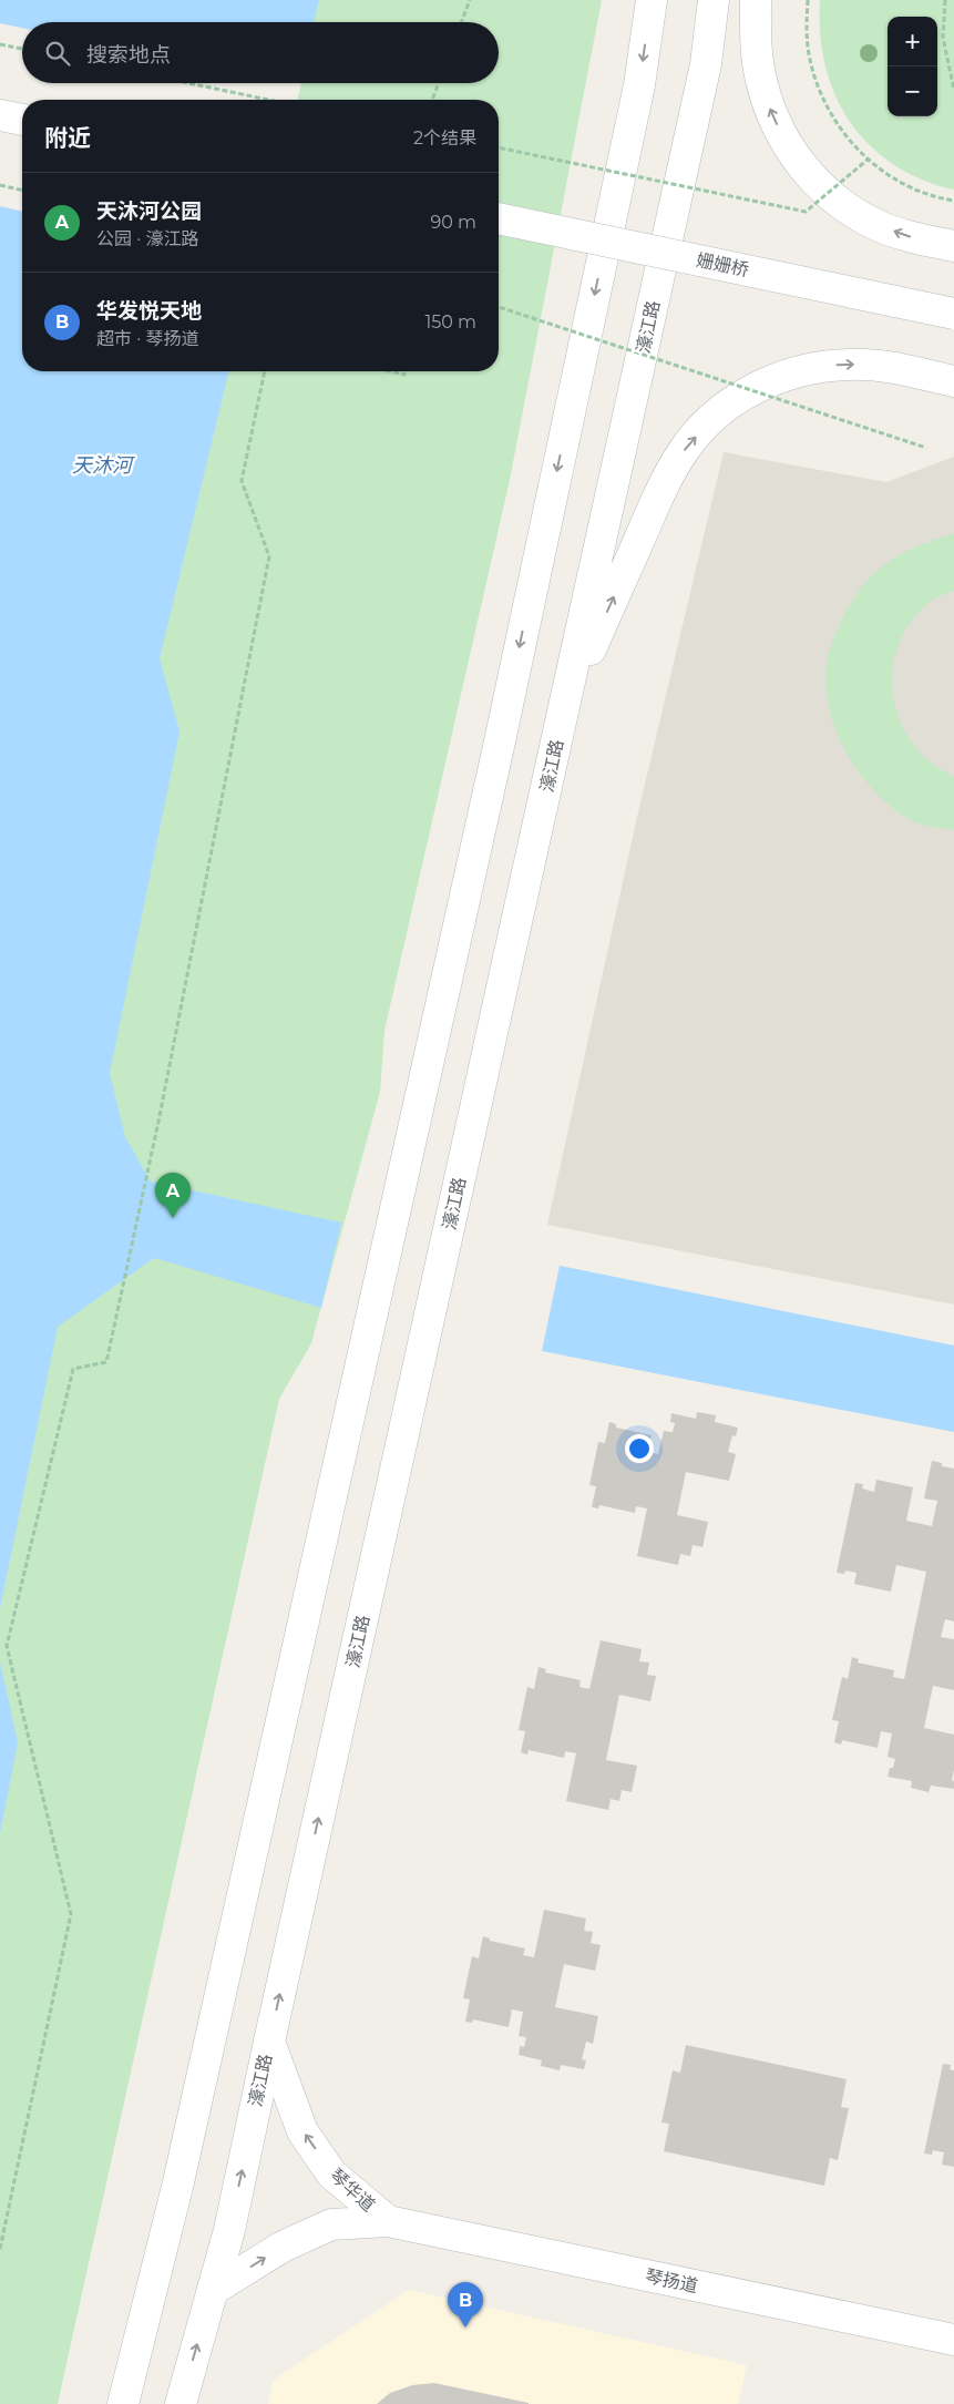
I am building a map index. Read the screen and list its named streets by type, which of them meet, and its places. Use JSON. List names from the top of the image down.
{
  "streets": {
    "main road": [
      "姗姗桥",
      "濠江路",
      "琴华道",
      "琴扬道"
    ]
  },
  "crossings": [
    ["濠江路", "琴华道"],
    ["琴华道", "琴扬道"]
  ],
  "water": ["天沐河"],
  "page": {
    "map_buttons": ["+", "−"],
    "search": "搜索地点",
    "heading": ["附近", "2个结果"],
    "list": [
      {
        "mark": "A",
        "name": "天沐河公园",
        "note": "公园 · 濠江路",
        "value": "90 m"
      },
      {
        "mark": "B",
        "name": "华发悦天地",
        "note": "超市 · 琴扬道",
        "value": "150 m"
      }
    ],
    "pins": ["A", "B"]
  }
}
